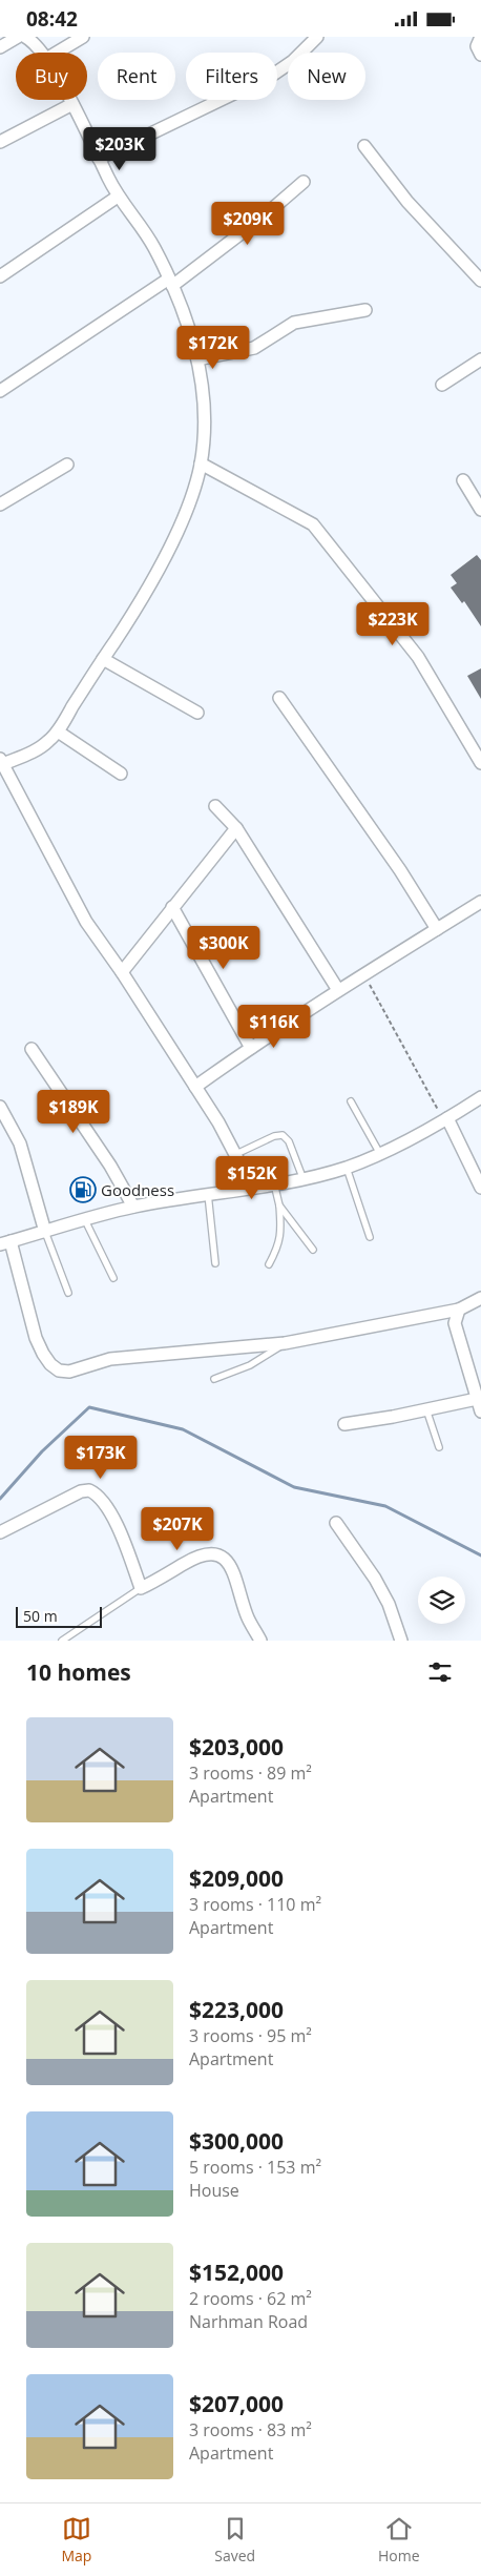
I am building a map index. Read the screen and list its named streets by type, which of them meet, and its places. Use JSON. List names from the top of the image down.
{
  "places": {
    "fuel station": ["Goodness"]
  },
  "scale_bar": "50 m",
  "page": {
    "status": "08:42",
    "chip": [
      "Buy",
      "Rent",
      "Filters",
      "New"
    ],
    "price": [
      "$203K",
      "$209K",
      "$172K",
      "$223K",
      "$300K",
      "$116K",
      "$189K",
      "$152K",
      "$173K",
      "$207K"
    ],
    "scale": "50 m",
    "heading": "10 homes",
    "list": [
      {
        "name": "$203,000",
        "note": "3 rooms · 89 m² · Apartment"
      },
      {
        "name": "$209,000",
        "note": "3 rooms · 110 m² · Apartment"
      },
      {
        "name": "$223,000",
        "note": "3 rooms · 95 m² · Apartment"
      },
      {
        "name": "$300,000",
        "note": "5 rooms · 153 m² · House"
      },
      {
        "name": "$152,000",
        "note": "2 rooms · 62 m² · Narhman Road"
      },
      {
        "name": "$207,000",
        "note": "3 rooms · 83 m² · Apartment"
      }
    ],
    "tabs": ["Map", "Saved", "Home"]
  }
}
